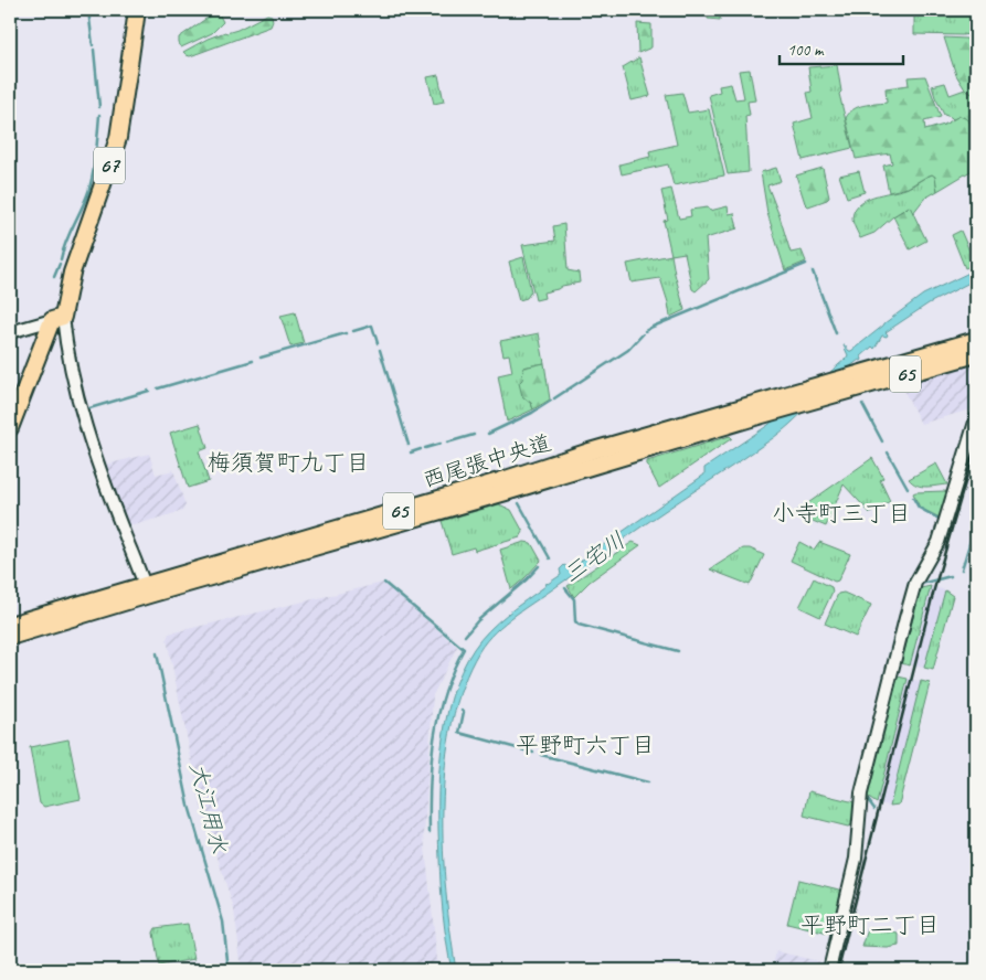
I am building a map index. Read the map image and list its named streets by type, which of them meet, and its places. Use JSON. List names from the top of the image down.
{
  "streets": {
    "main road": ["67", "65", "西尾張中央道"]
  },
  "districts": [
    "梅須賀町九丁目",
    "小寺町三丁目",
    "平野町六丁目",
    "平野町二丁目"
  ],
  "water": ["三宅川", "大江用水"],
  "scale_bar": "100 m"
}
